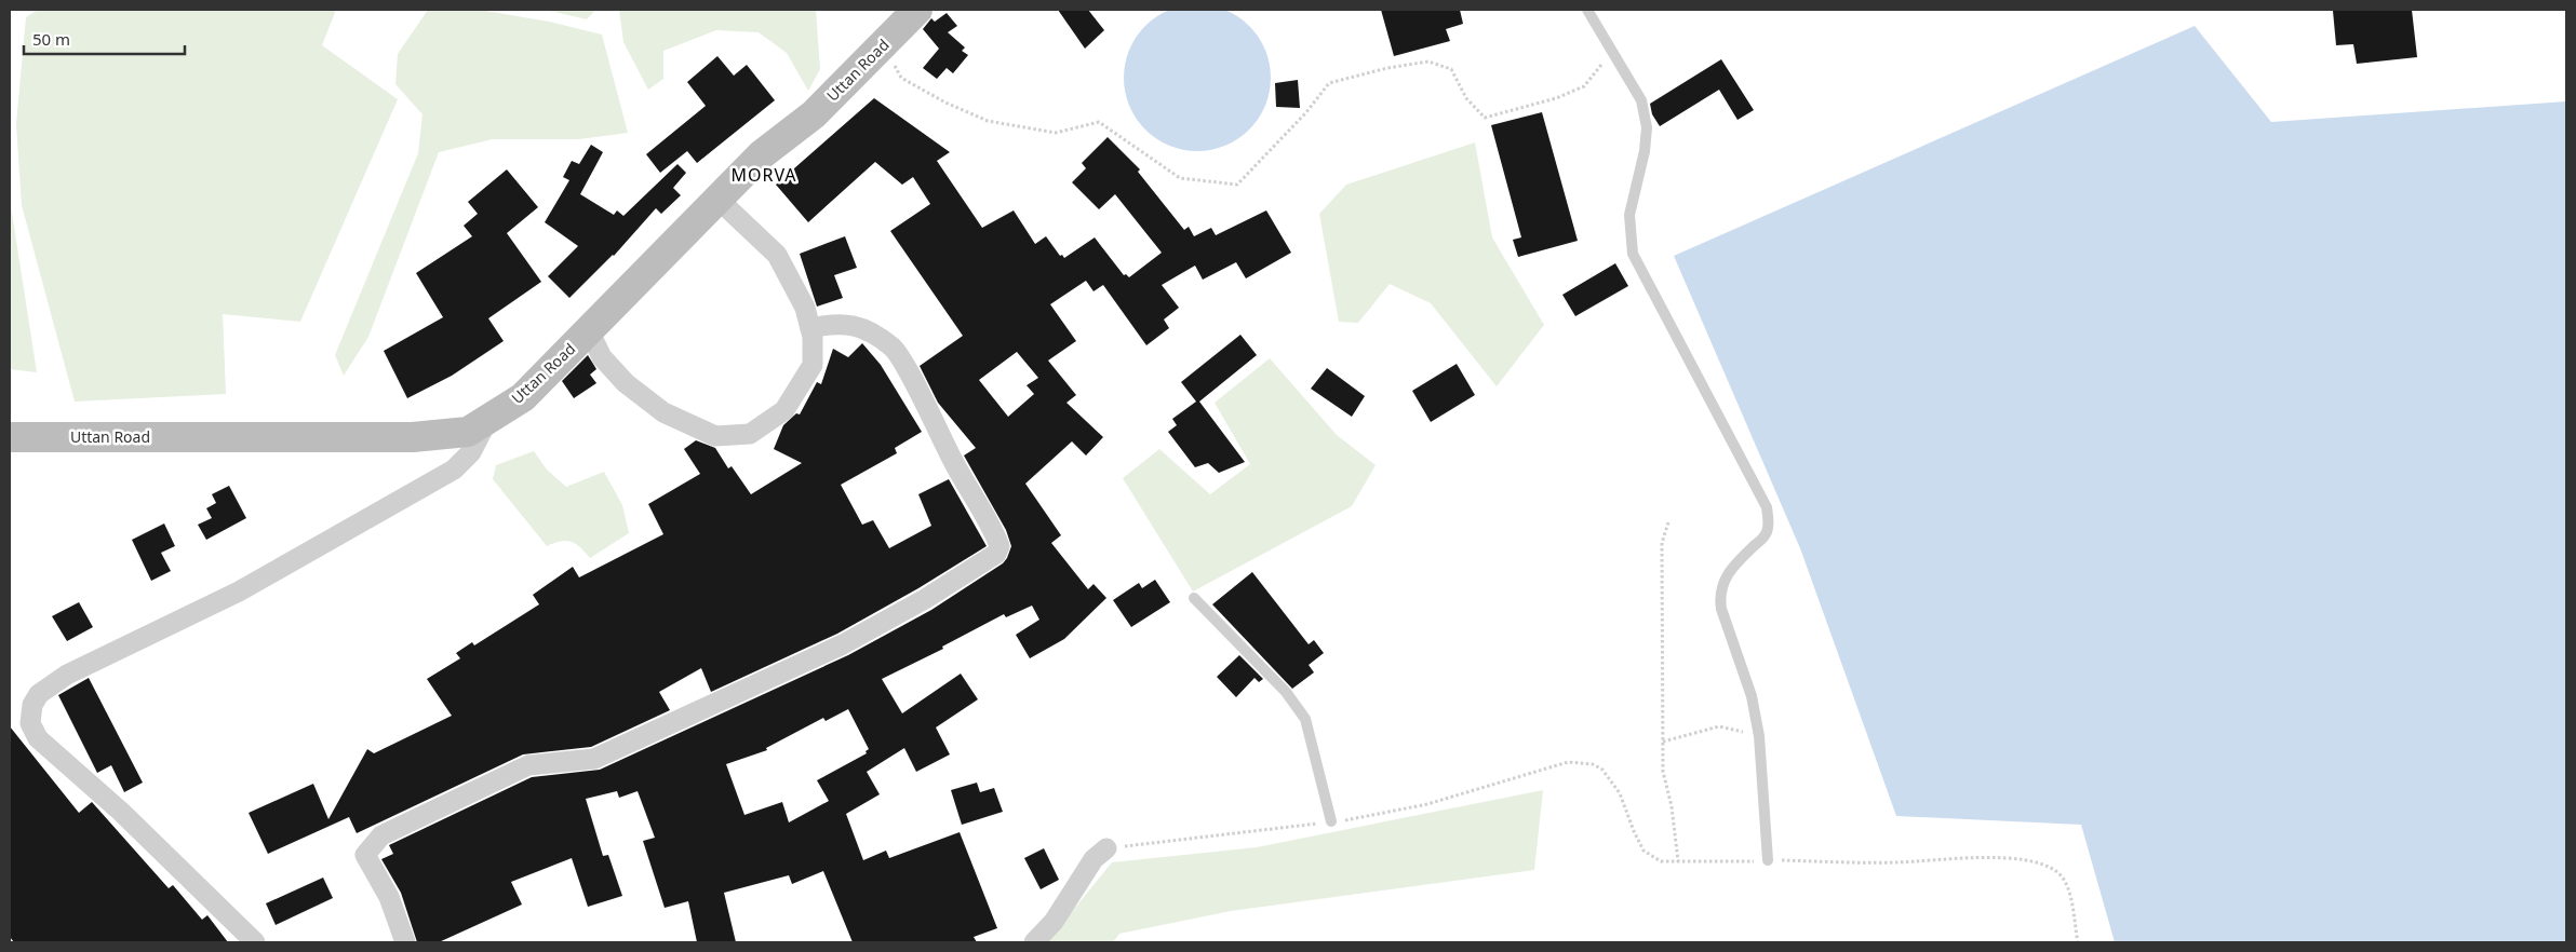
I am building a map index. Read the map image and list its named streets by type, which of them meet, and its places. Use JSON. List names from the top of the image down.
{
  "streets": {
    "main road": ["Uttan Road"]
  },
  "districts": ["MORVA"],
  "scale_bar": "50 m"
}
